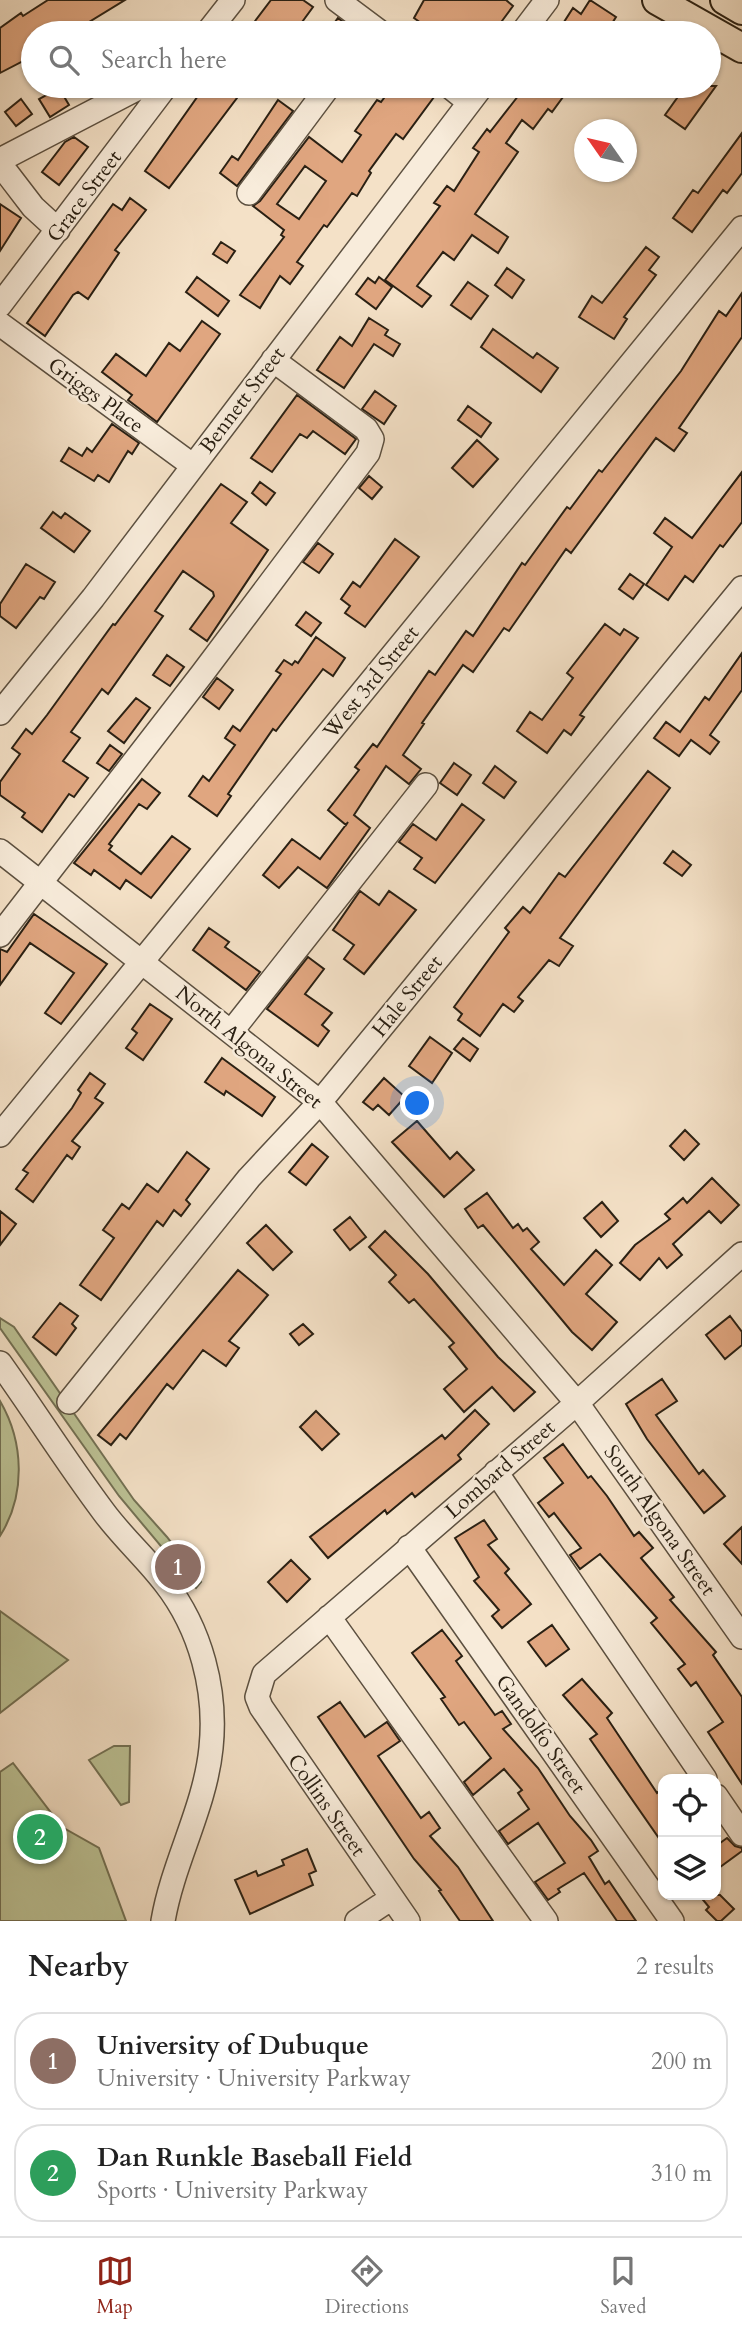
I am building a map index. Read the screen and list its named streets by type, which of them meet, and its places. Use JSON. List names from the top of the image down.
{
  "streets": {
    "street": [
      "Grace Street",
      "Griggs Place",
      "Bennett Street",
      "West 3rd Street",
      "Hale Street",
      "North Algona Street",
      "Lombard Street",
      "South Algona Street",
      "Gandolfo Street",
      "Collins Street"
    ]
  },
  "crossings": [
    ["Griggs Place", "Bennett Street"],
    ["West 3rd Street", "North Algona Street"],
    ["Hale Street", "North Algona Street"],
    ["North Algona Street", "Lombard Street"],
    ["North Algona Street", "South Algona Street"],
    ["Lombard Street", "South Algona Street"],
    ["Lombard Street", "Gandolfo Street"],
    ["Lombard Street", "Collins Street"]
  ],
  "north": "top left",
  "page": {
    "search": "Search here",
    "pins": ["1", "2"],
    "heading": ["Nearby", "2 results"],
    "list": [
      {
        "mark": "1",
        "name": "University of Dubuque",
        "note": "University · University Parkway",
        "value": "200 m"
      },
      {
        "mark": "2",
        "name": "Dan Runkle Baseball Field",
        "note": "Sports · University Parkway",
        "value": "310 m"
      }
    ],
    "nav": ["Map", "Directions", "Saved"]
  }
}
